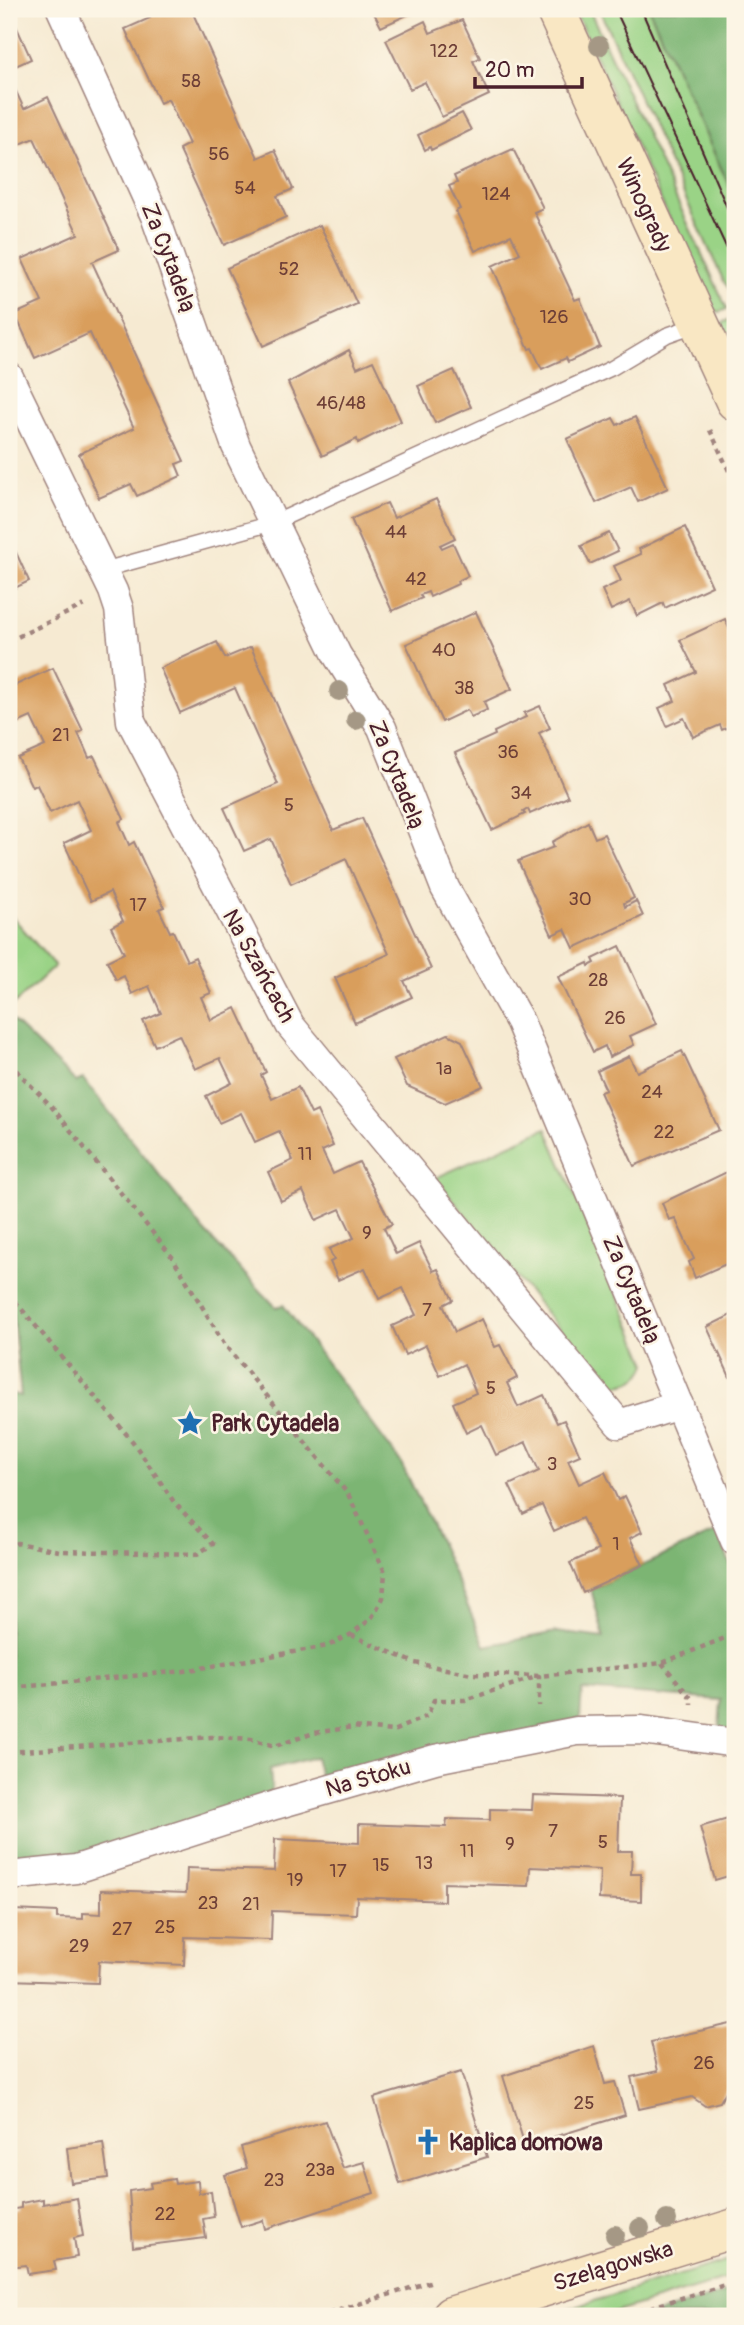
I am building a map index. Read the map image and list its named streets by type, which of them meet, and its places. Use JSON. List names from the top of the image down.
{
  "streets": {
    "street": [
      "Winogrady",
      "Za Cytadelą",
      "Na Szańcach",
      "Na Stoku",
      "Szelągowska"
    ]
  },
  "crossings": [
    ["Za Cytadelą", "Na Szańcach"]
  ],
  "places": {
    "place": ["Park Cytadela"],
    "church": ["Kaplica domowa"]
  },
  "house_numbers": [
    "122",
    "58",
    "56",
    "54",
    "124",
    "52",
    "126",
    "46/48",
    "44",
    "42",
    "40",
    "38",
    "21",
    "36",
    "34",
    "5",
    "30",
    "17",
    "28",
    "26",
    "1a",
    "24",
    "22",
    "11",
    "9",
    "7",
    "5",
    "3",
    "1",
    "7",
    "5",
    "9",
    "11",
    "13",
    "15",
    "17",
    "19",
    "23",
    "21",
    "25",
    "27",
    "29",
    "26",
    "25",
    "23a",
    "23",
    "22"
  ],
  "scale_bar": "20 m"
}
